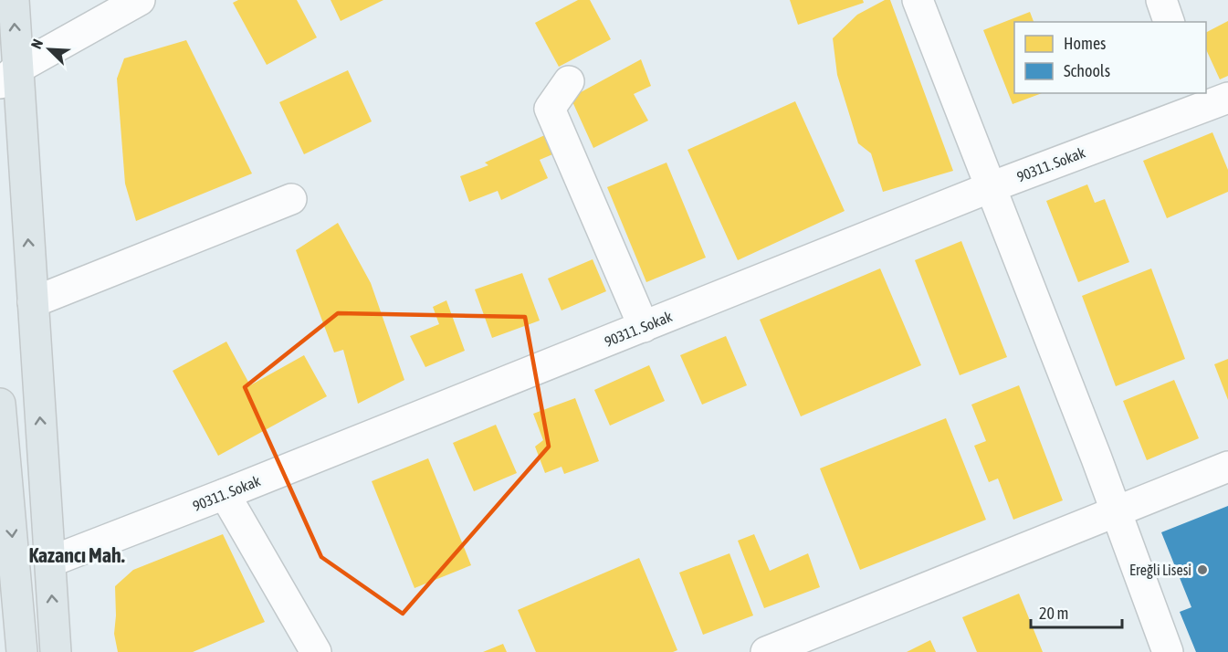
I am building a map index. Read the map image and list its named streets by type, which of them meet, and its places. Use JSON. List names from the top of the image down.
{
  "streets": {
    "street": ["90311. Sokak"]
  },
  "districts": ["Kazancı Mah."],
  "places": ["Ereğli Lisesi"],
  "legend": ["Homes", "Schools"],
  "scale_bar": "20 m",
  "north": "top left"
}
